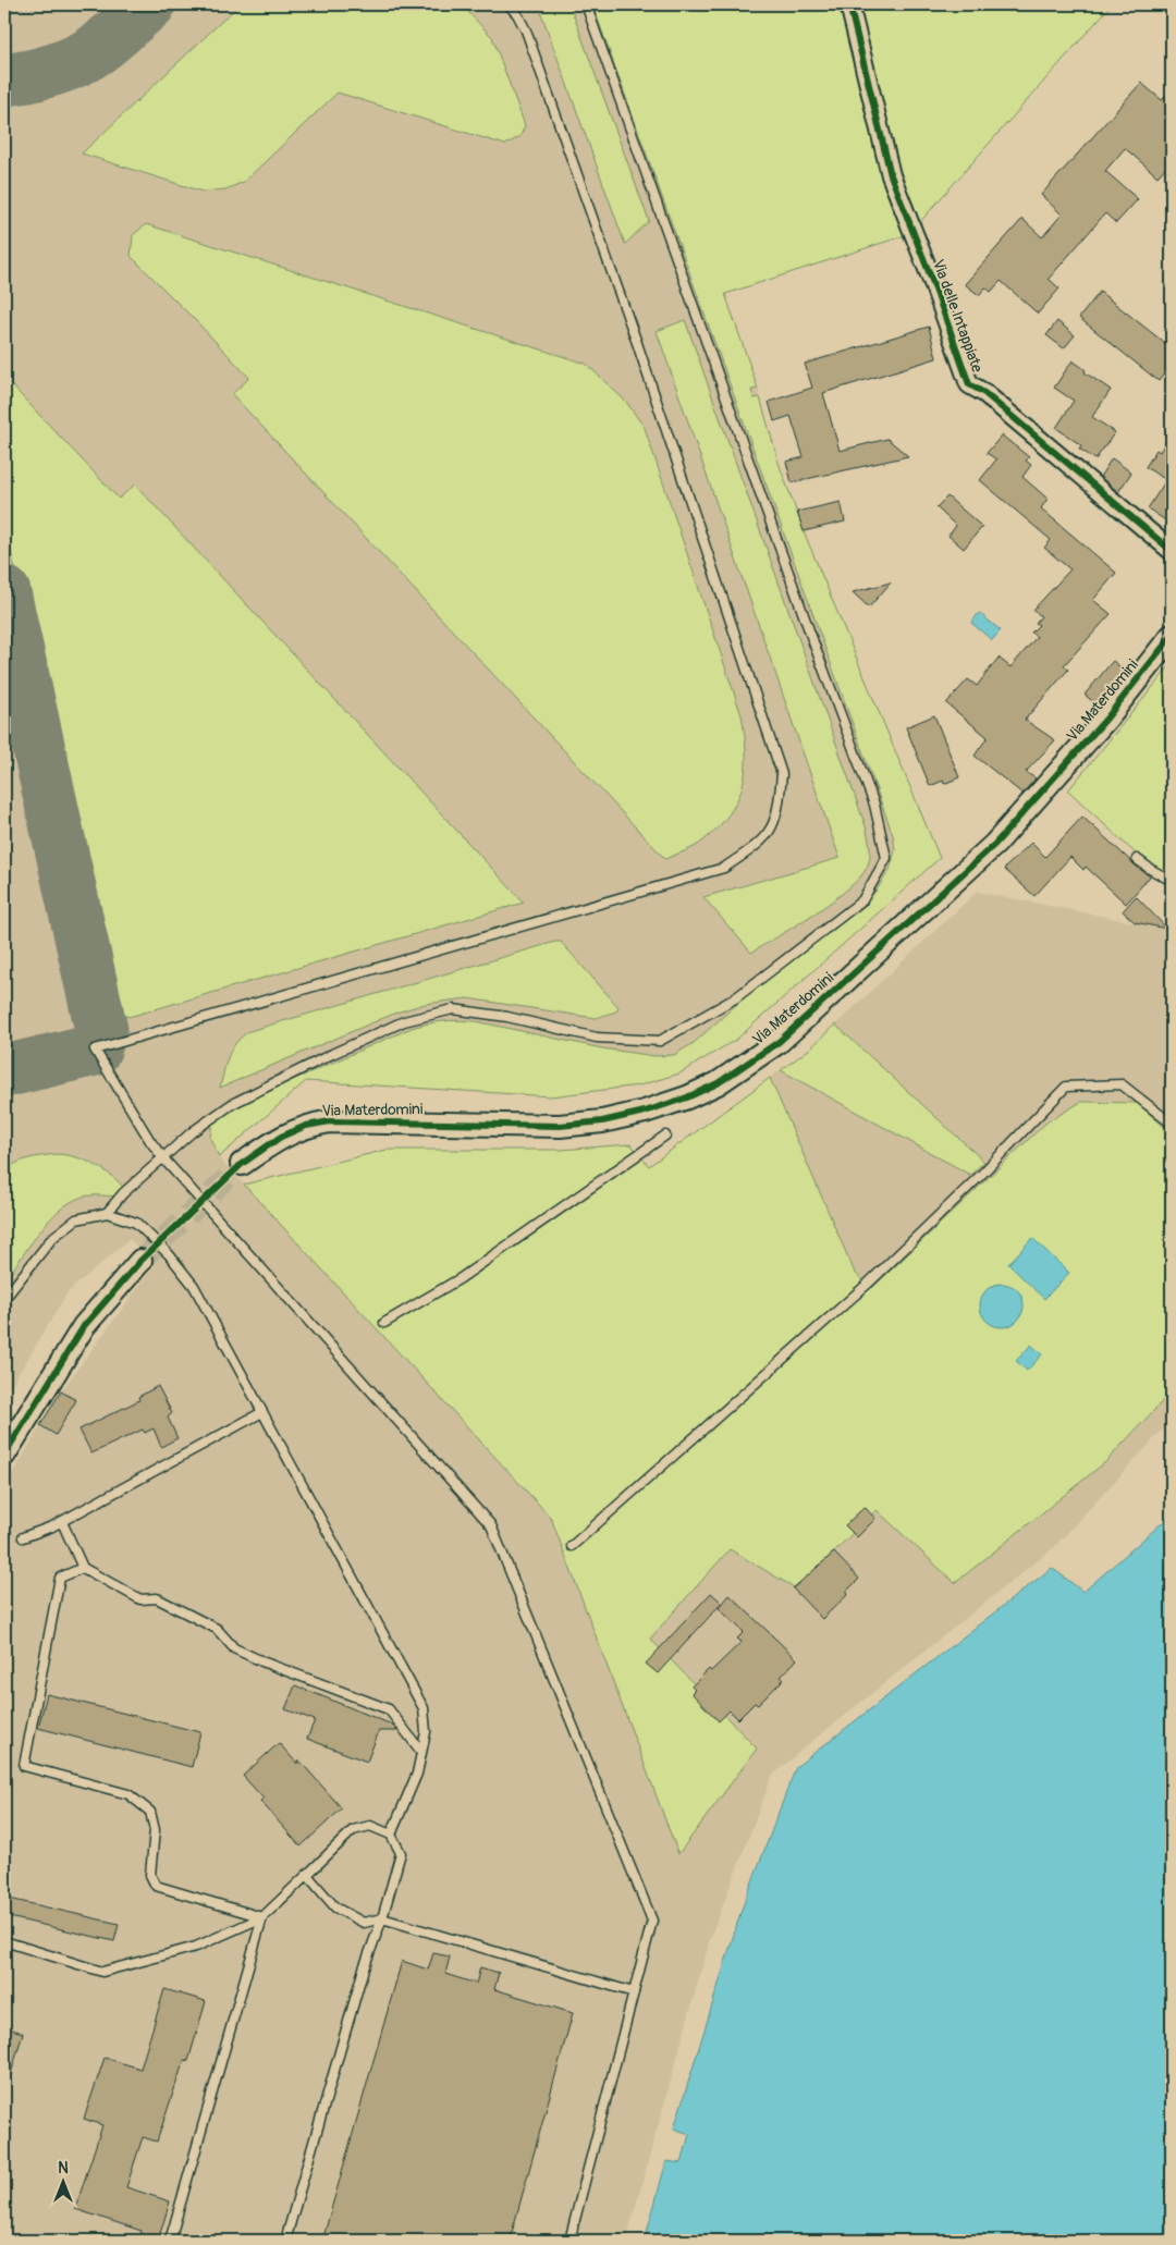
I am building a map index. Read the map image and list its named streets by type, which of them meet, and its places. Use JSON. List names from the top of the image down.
{
  "streets": {
    "street": ["Via delle Intappiate", "Via Materdomini"]
  },
  "north": "top"
}
